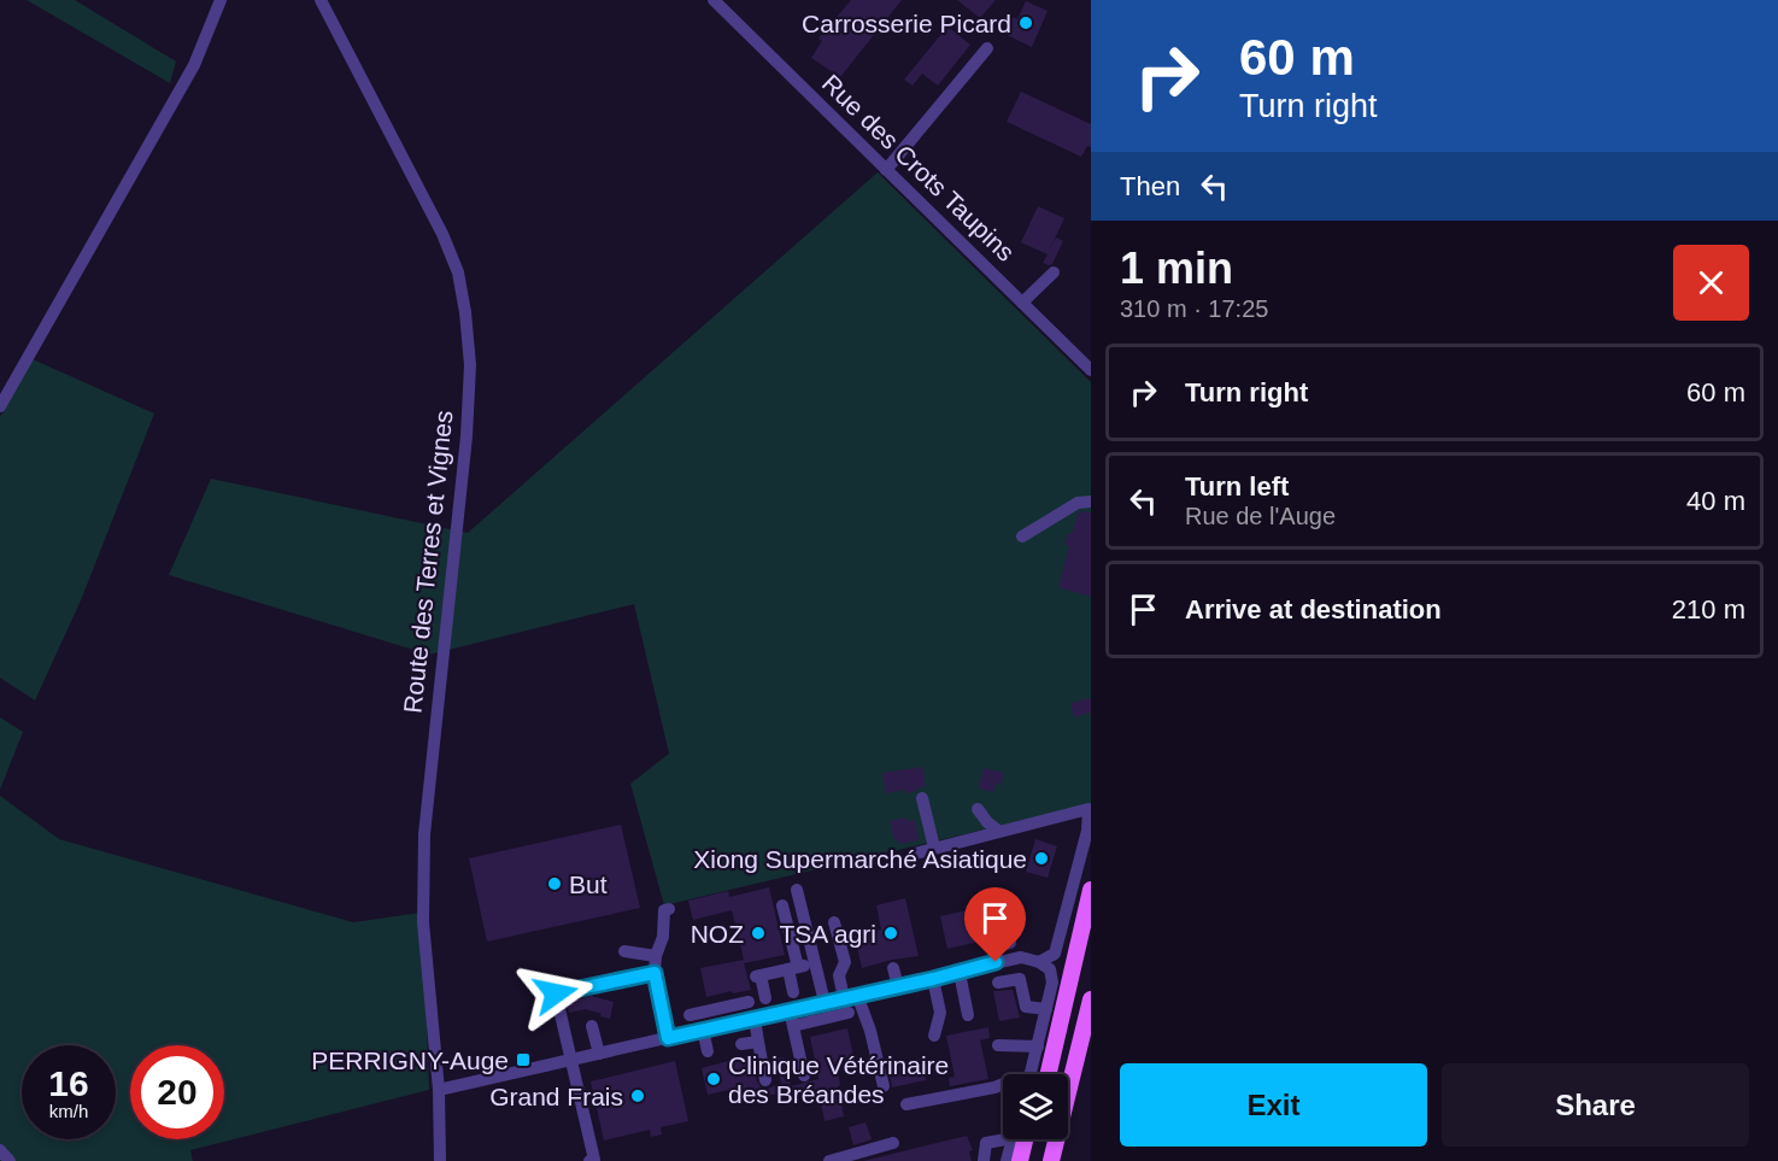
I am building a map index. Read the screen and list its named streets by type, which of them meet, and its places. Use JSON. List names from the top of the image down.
{
  "streets": {
    "street": ["Rue des Crots Taupins", "Route des Terres et Vignes"]
  },
  "places": {
    "other": [
      "Carrosserie Picard",
      "Xiong Supermarché Asiatique",
      "But",
      "NOZ",
      "TSA agri",
      "Clinique Vétérinaire des Bréandes",
      "Grand Frais"
    ],
    "transit": ["PERRIGNY-Auge"]
  },
  "page": {
    "turn": ["60 m", "Turn right"],
    "then": "Then",
    "heading": ["1 min", "310 m · 17:25"],
    "list": [
      {
        "name": "Turn right",
        "value": "60 m"
      },
      {
        "name": "Turn left",
        "note": "Rue de l'Auge",
        "value": "40 m"
      },
      {
        "name": "Arrive at destination",
        "value": "210 m"
      }
    ],
    "speed": "16 km/h",
    "limit": "20",
    "buttons": ["Exit", "Share"]
  }
}
